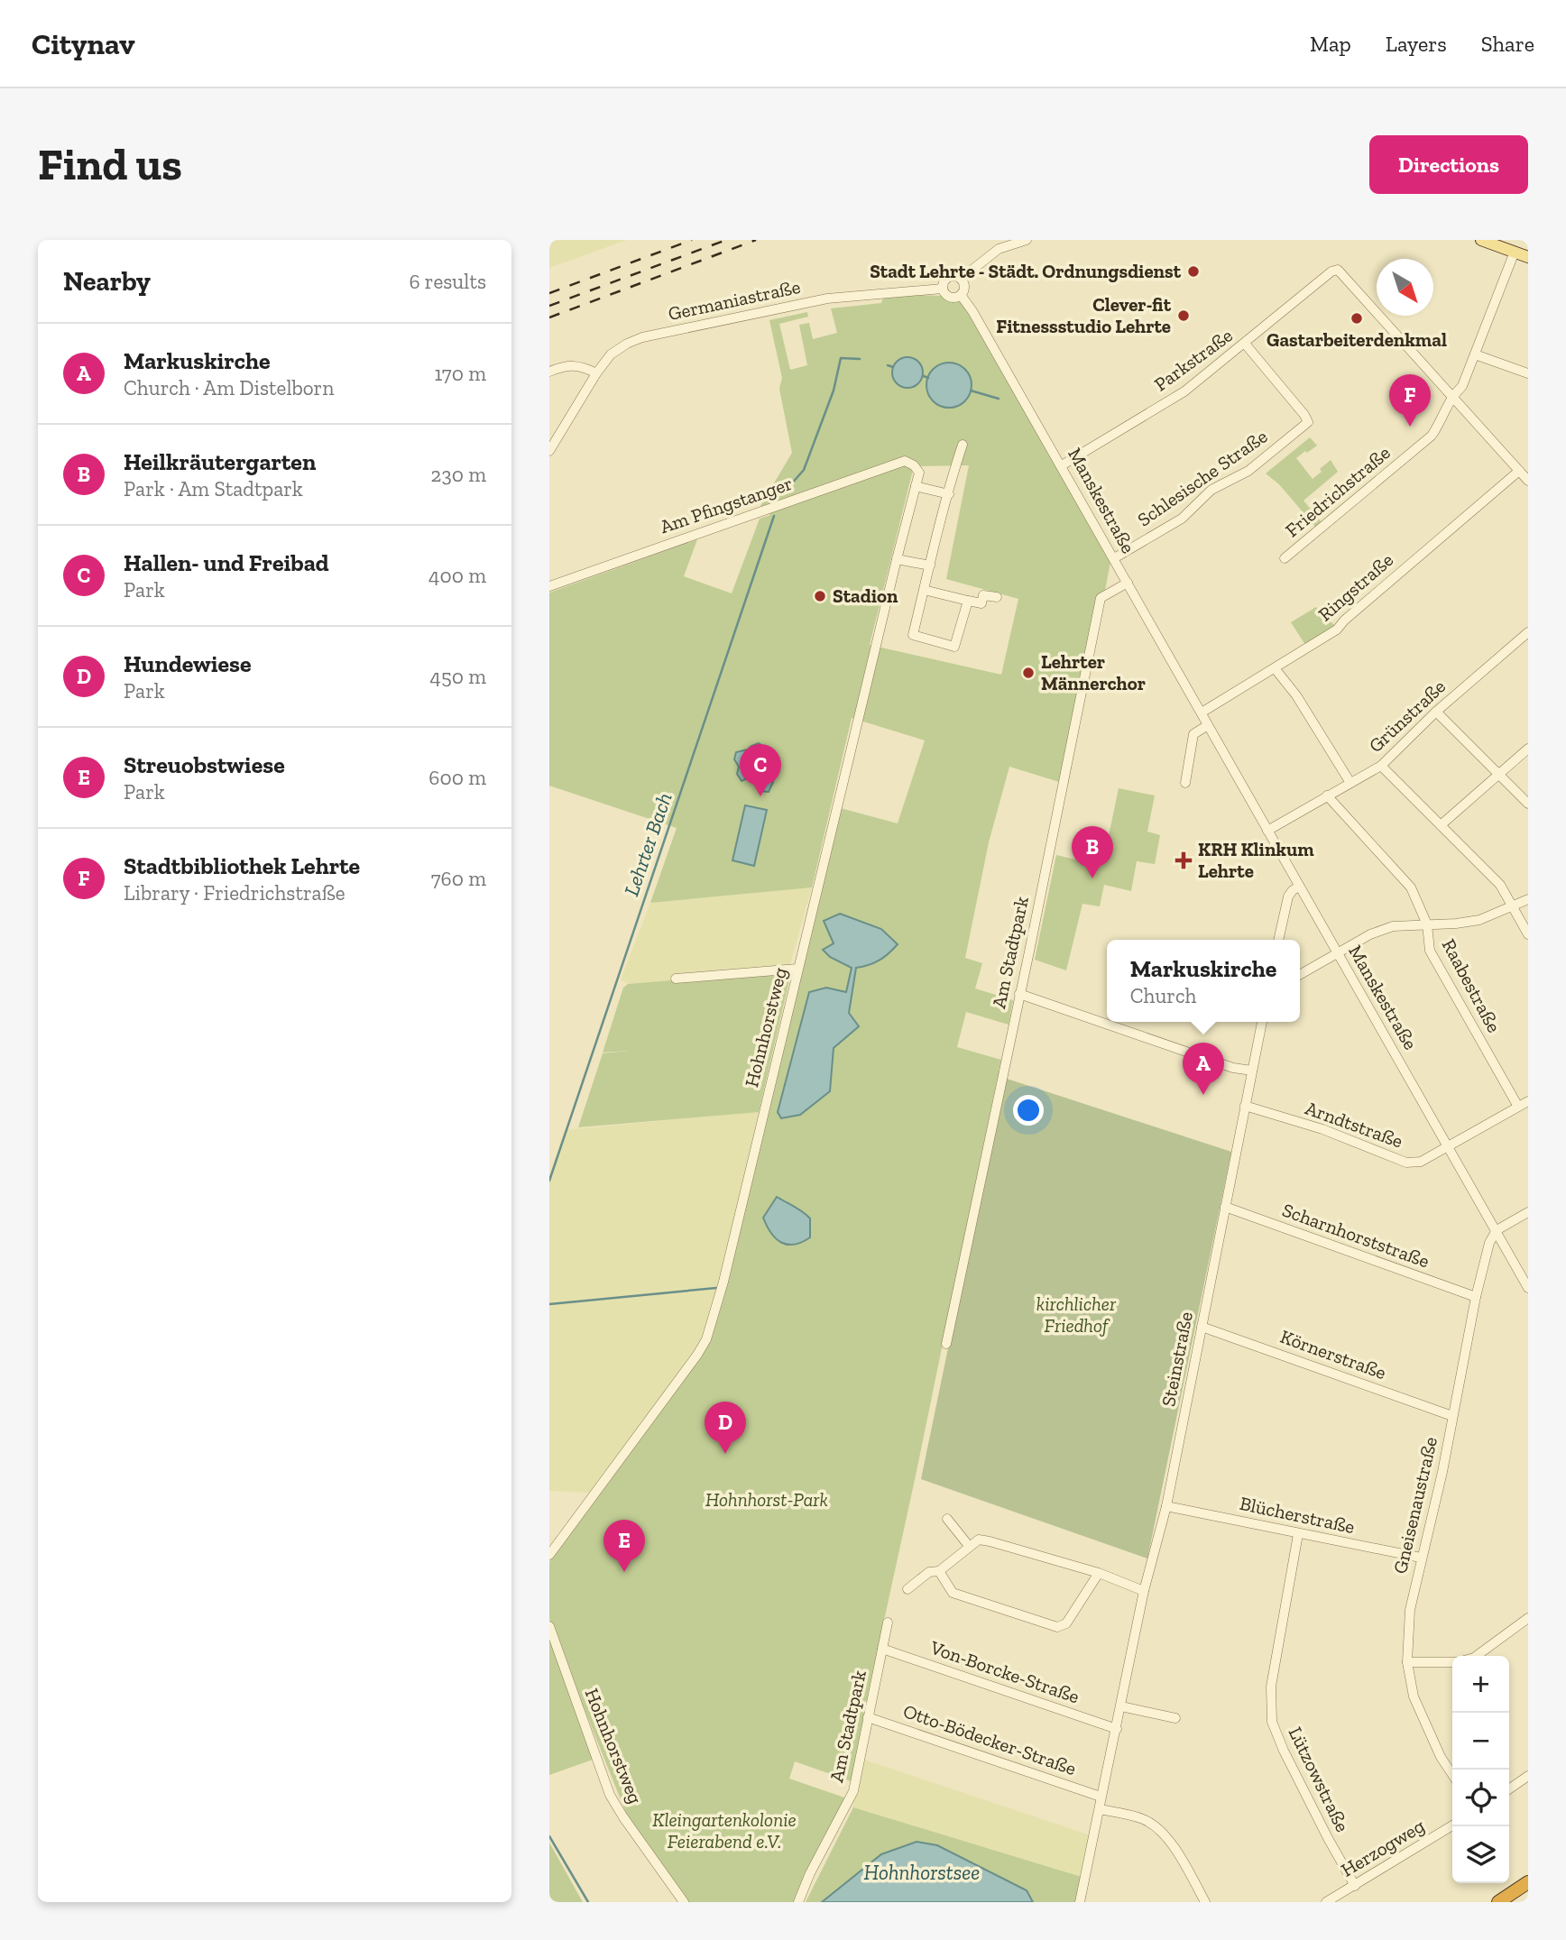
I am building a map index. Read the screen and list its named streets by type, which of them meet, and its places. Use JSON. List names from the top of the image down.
{
  "streets": {
    "street": [
      "Germaniastraße",
      "Parkstraße",
      "Schlesische Straße",
      "Friedrichstraße",
      "Manskestraße",
      "Am Pfingstanger",
      "Ringstraße",
      "Grünstraße",
      "Am Stadtpark",
      "Raabestraße",
      "Hohnhorstweg",
      "Arndtstraße",
      "Scharnhorststraße",
      "Körnerstraße",
      "Steinstraße",
      "Gneisenaustraße",
      "Blücherstraße",
      "Von-Borcke-Straße",
      "Otto-Bödecker-Straße",
      "Lützowstraße",
      "Herzogweg"
    ]
  },
  "crossings": [
    ["Germaniastraße", "Manskestraße"],
    ["Parkstraße", "Schlesische Straße"],
    ["Parkstraße", "Friedrichstraße"],
    ["Parkstraße", "Manskestraße"],
    ["Schlesische Straße", "Manskestraße"],
    ["Manskestraße", "Ringstraße"],
    ["Manskestraße", "Grünstraße"],
    ["Manskestraße", "Am Stadtpark"],
    ["Manskestraße", "Arndtstraße"],
    ["Manskestraße", "Gneisenaustraße"],
    ["Am Pfingstanger", "Hohnhorstweg"],
    ["Grünstraße", "Raabestraße"],
    ["Am Stadtpark", "Von-Borcke-Straße"],
    ["Am Stadtpark", "Otto-Bödecker-Straße"],
    ["Raabestraße", "Arndtstraße"],
    ["Arndtstraße", "Steinstraße"],
    ["Scharnhorststraße", "Steinstraße"],
    ["Scharnhorststraße", "Gneisenaustraße"],
    ["Körnerstraße", "Steinstraße"],
    ["Körnerstraße", "Gneisenaustraße"],
    ["Steinstraße", "Blücherstraße"],
    ["Steinstraße", "Von-Borcke-Straße"],
    ["Steinstraße", "Otto-Bödecker-Straße"],
    ["Gneisenaustraße", "Blücherstraße"],
    ["Blücherstraße", "Lützowstraße"],
    ["Lützowstraße", "Herzogweg"]
  ],
  "water": ["Lehrter Bach", "Hohnhorstsee"],
  "parks": ["kirchlicher Friedhof", "Hohnhorst-Park", "Kleingartenkolonie Feierabend e.V."],
  "places": {
    "other": [
      "Stadt Lehrte - Städt. Ordnungsdienst",
      "Clever-fit Fitnessstudio Lehrte",
      "Gastarbeiterdenkmal",
      "Stadion",
      "Lehrter Männerchor"
    ],
    "health": ["KRH Klinkum Lehrte"]
  },
  "north": "bottom right",
  "page": {
    "header": "Citynav",
    "nav": ["Map", "Layers", "Share"],
    "buttons": "Directions",
    "title": "Find us",
    "heading": ["Nearby", "6 results"],
    "list": [
      {
        "mark": "A",
        "name": "Markuskirche",
        "note": "Church · Am Distelborn",
        "value": "170 m"
      },
      {
        "mark": "B",
        "name": "Heilkräutergarten",
        "note": "Park · Am Stadtpark",
        "value": "230 m"
      },
      {
        "mark": "C",
        "name": "Hallen- und Freibad",
        "note": "Park",
        "value": "400 m"
      },
      {
        "mark": "D",
        "name": "Hundewiese",
        "note": "Park",
        "value": "450 m"
      },
      {
        "mark": "E",
        "name": "Streuobstwiese",
        "note": "Park",
        "value": "600 m"
      },
      {
        "mark": "F",
        "name": "Stadtbibliothek Lehrte",
        "note": "Library · Friedrichstraße",
        "value": "760 m"
      }
    ],
    "pins": [
      "F",
      "C",
      "B",
      "A",
      "D",
      "E"
    ],
    "popup": ["Markuskirche", "Church"],
    "map_buttons": ["+", "−"]
  }
}
